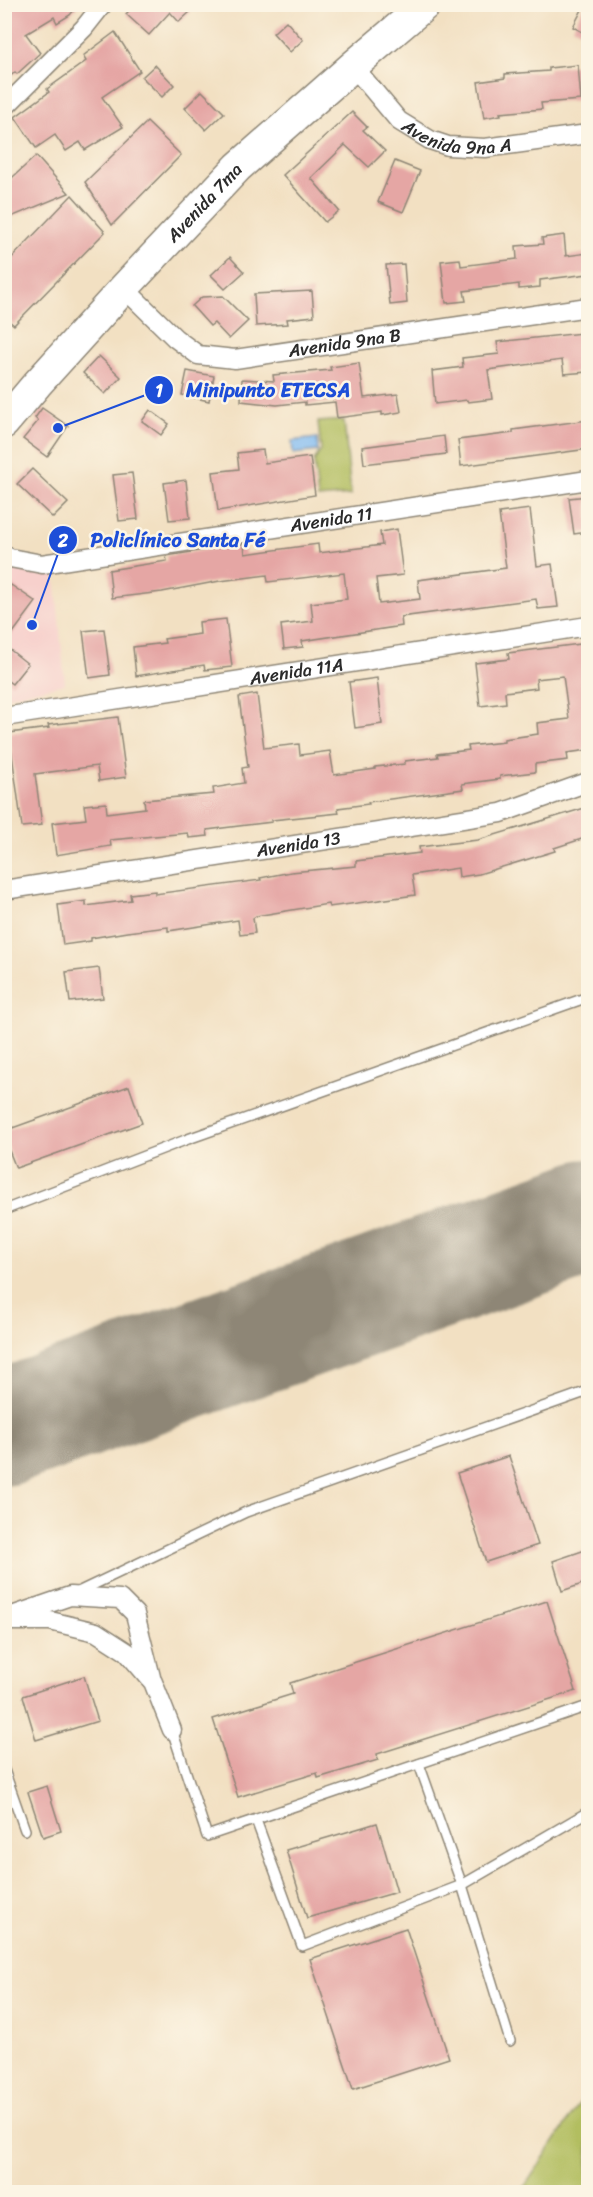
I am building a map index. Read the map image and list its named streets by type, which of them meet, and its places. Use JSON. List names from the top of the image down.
{
  "streets": {
    "highway": ["Avenida 7ma"],
    "street": [
      "Avenida 9na A",
      "Avenida 9na B",
      "Avenida 11",
      "Avenida 11A",
      "Avenida 13"
    ]
  },
  "crossings": [
    ["Avenida 9na A", "Avenida 7ma"],
    ["Avenida 7ma", "Avenida 9na B"]
  ],
  "places": ["Minipunto ETECSA", "Policlínico Santa Fé"]
}
